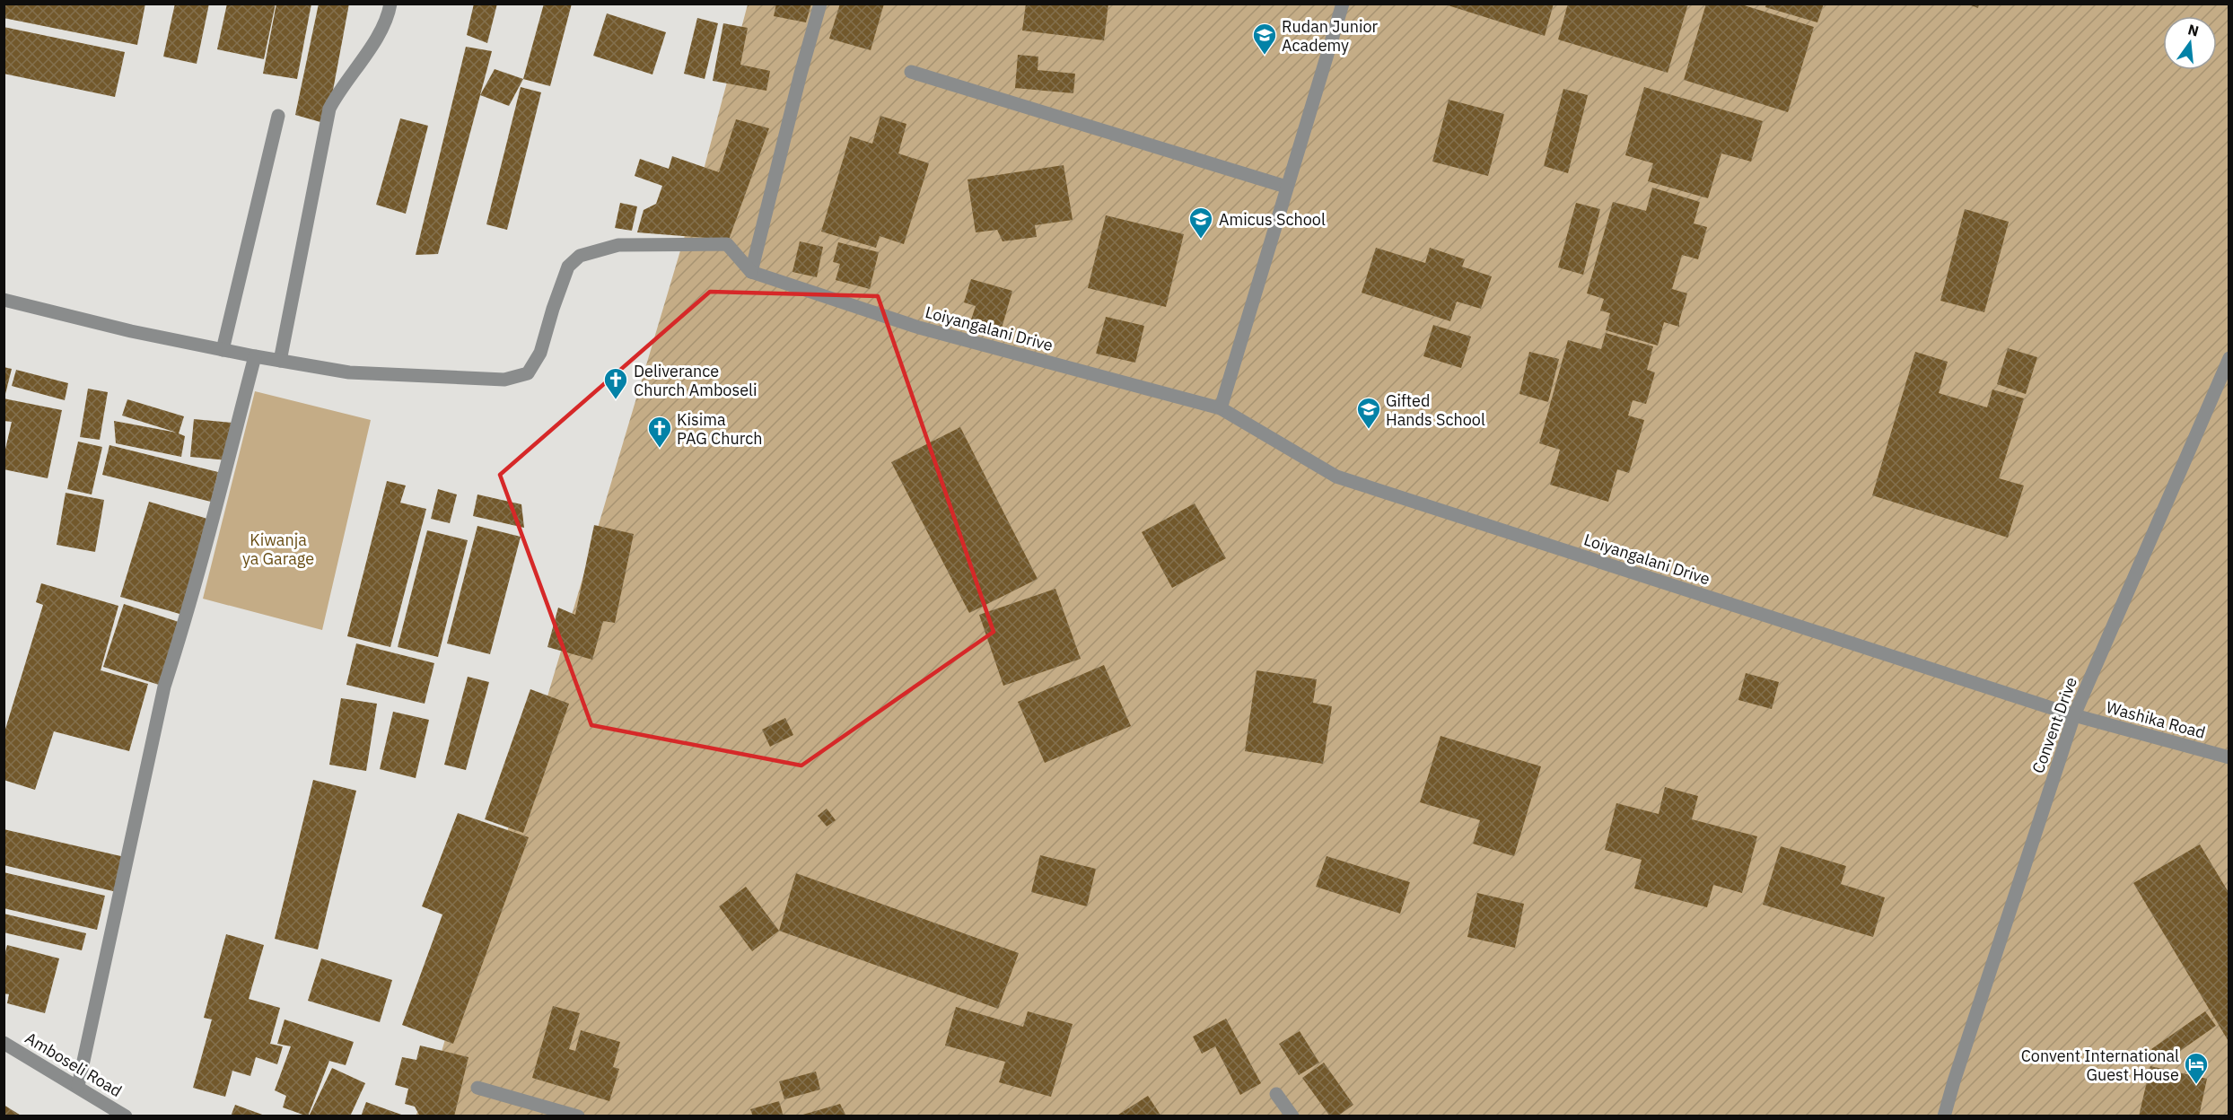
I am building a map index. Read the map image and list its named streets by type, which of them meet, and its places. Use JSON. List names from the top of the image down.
{
  "streets": {
    "street": [
      "Loiyangalani Drive",
      "Washika Road",
      "Convent Drive",
      "Amboseli Road"
    ]
  },
  "crossings": [
    ["Loiyangalani Drive", "Washika Road"],
    ["Loiyangalani Drive", "Convent Drive"],
    ["Washika Road", "Convent Drive"]
  ],
  "parks": ["Kiwanja ya Garage"],
  "places": {
    "school or university": ["Rudan Junior Academy", "Amicus School", "Gifted Hands School"],
    "church": ["Deliverance Church Amboseli", "Kisima PAG Church"],
    "hotel": ["Convent International Guest House"]
  },
  "north": "top"
}
